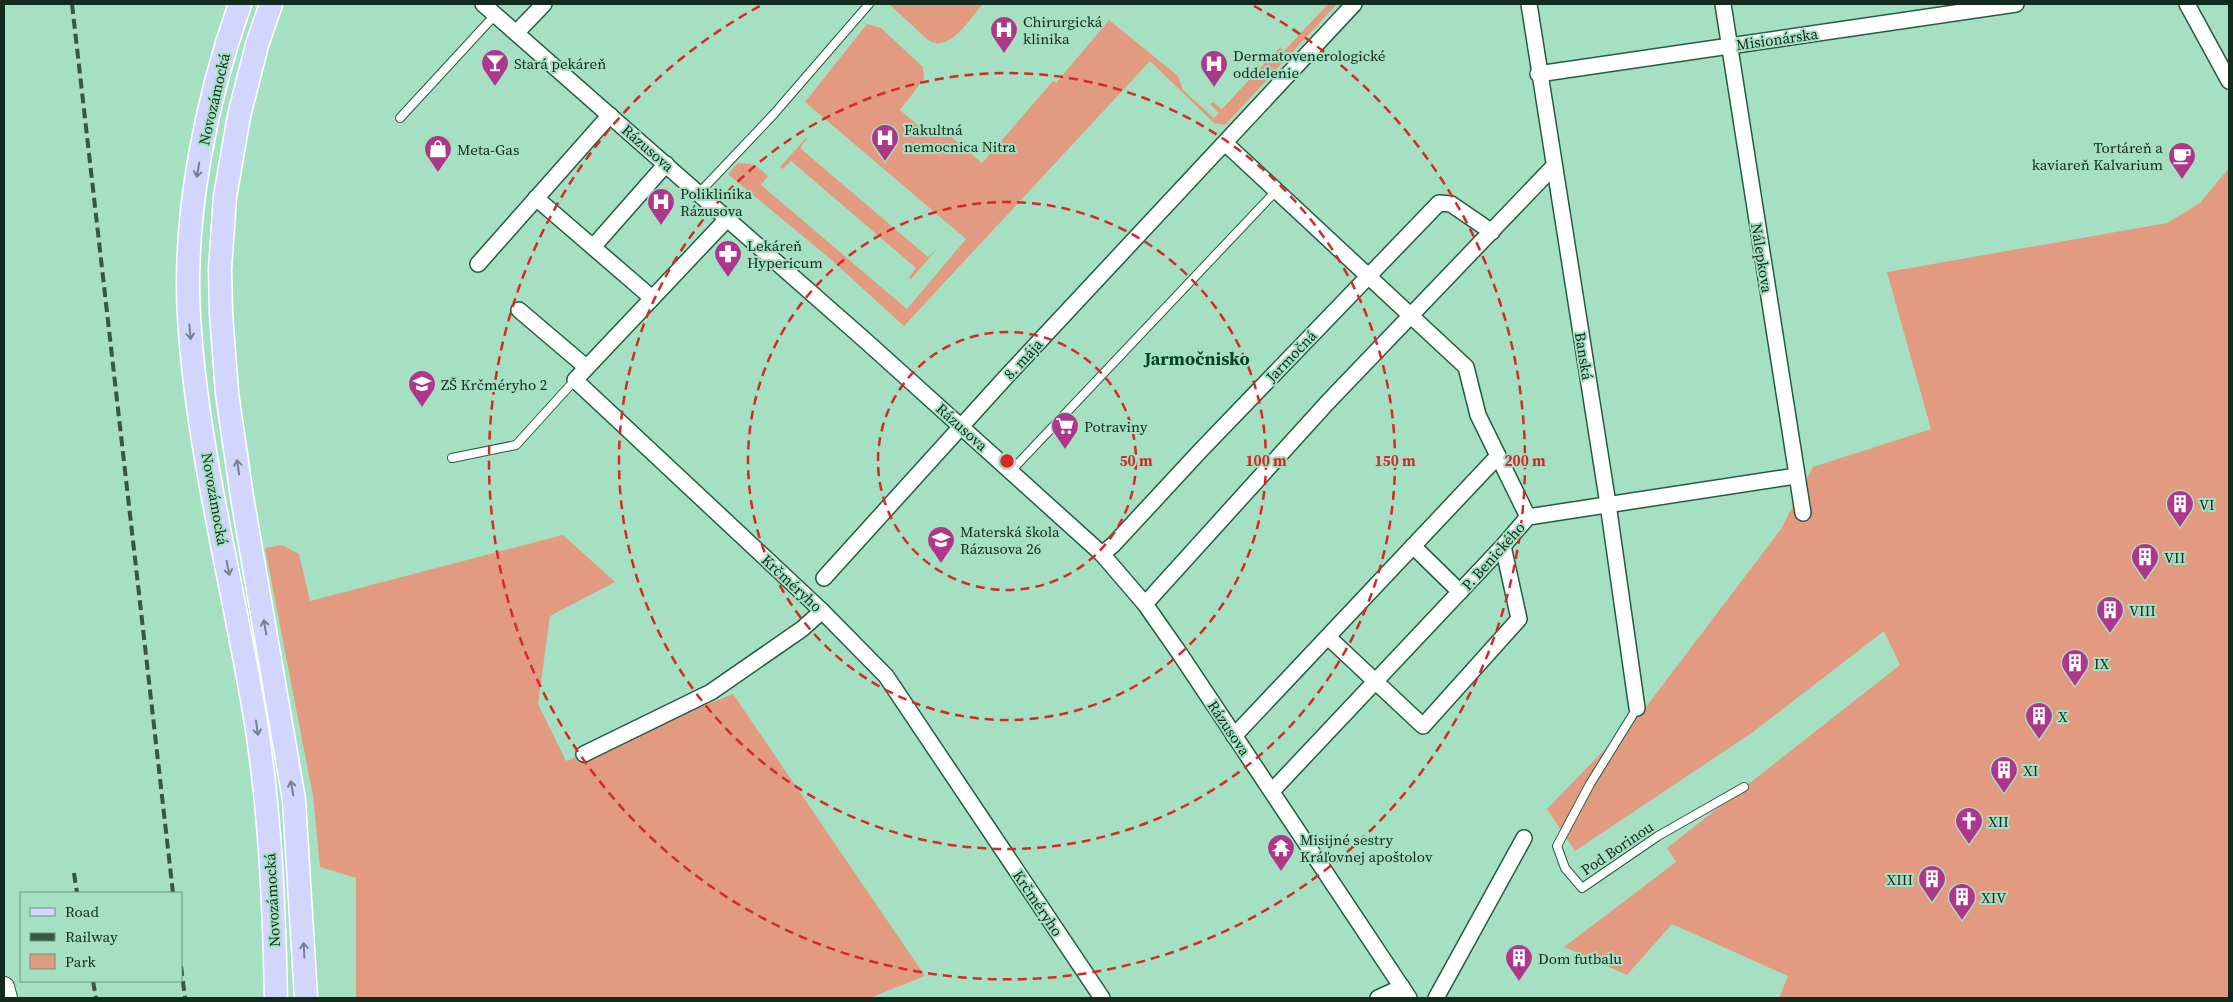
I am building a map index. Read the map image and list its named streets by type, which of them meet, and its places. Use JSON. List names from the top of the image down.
{
  "streets": {
    "main road": ["Novozámocká"],
    "street": [
      "Misionárska",
      "Rázusova",
      "Nálepkova",
      "Jarmočná",
      "Banská",
      "8. mája",
      "P. Benického",
      "Krčméryho"
    ],
    "lane": ["Pod Borinou"]
  },
  "crossings": [
    ["Misionárska", "Nálepkova"],
    ["Misionárska", "Banská"],
    ["Rázusova", "Jarmočná"],
    ["Rázusova", "8. mája"],
    ["Rázusova", "P. Benického"],
    ["Nálepkova", "P. Benického"],
    ["Banská", "P. Benického"],
    ["Banská", "Pod Borinou"]
  ],
  "districts": ["Jarmočnisko"],
  "places": {
    "hospital": [
      "Chirurgická klinika",
      "Dermatovenerologické oddelenie",
      "Fakultná nemocnica Nitra",
      "Poliklinika Rázusova"
    ],
    "bar": ["Stará pekáreň"],
    "shop": ["Meta-Gas"],
    "cafe": ["Tortáreň a kaviareň Kalvarium"],
    "pharmacy": ["Lekáreň Hypericum"],
    "school or university": ["ZŠ Krčméryho 2", "Materská škola Rázusova 26"],
    "supermarket": ["Potraviny"],
    "building": [
      "VI",
      "VII",
      "VIII",
      "IX",
      "X",
      "XI",
      "XIII",
      "XIV",
      "Dom futbalu"
    ],
    "church": ["XII"],
    "temple": ["Misijné sestry Kráľovnej apoštolov"]
  },
  "legend": ["Road", "Railway", "Park"],
  "rings": [
    "50 m",
    "100 m",
    "150 m",
    "200 m"
  ]
}
